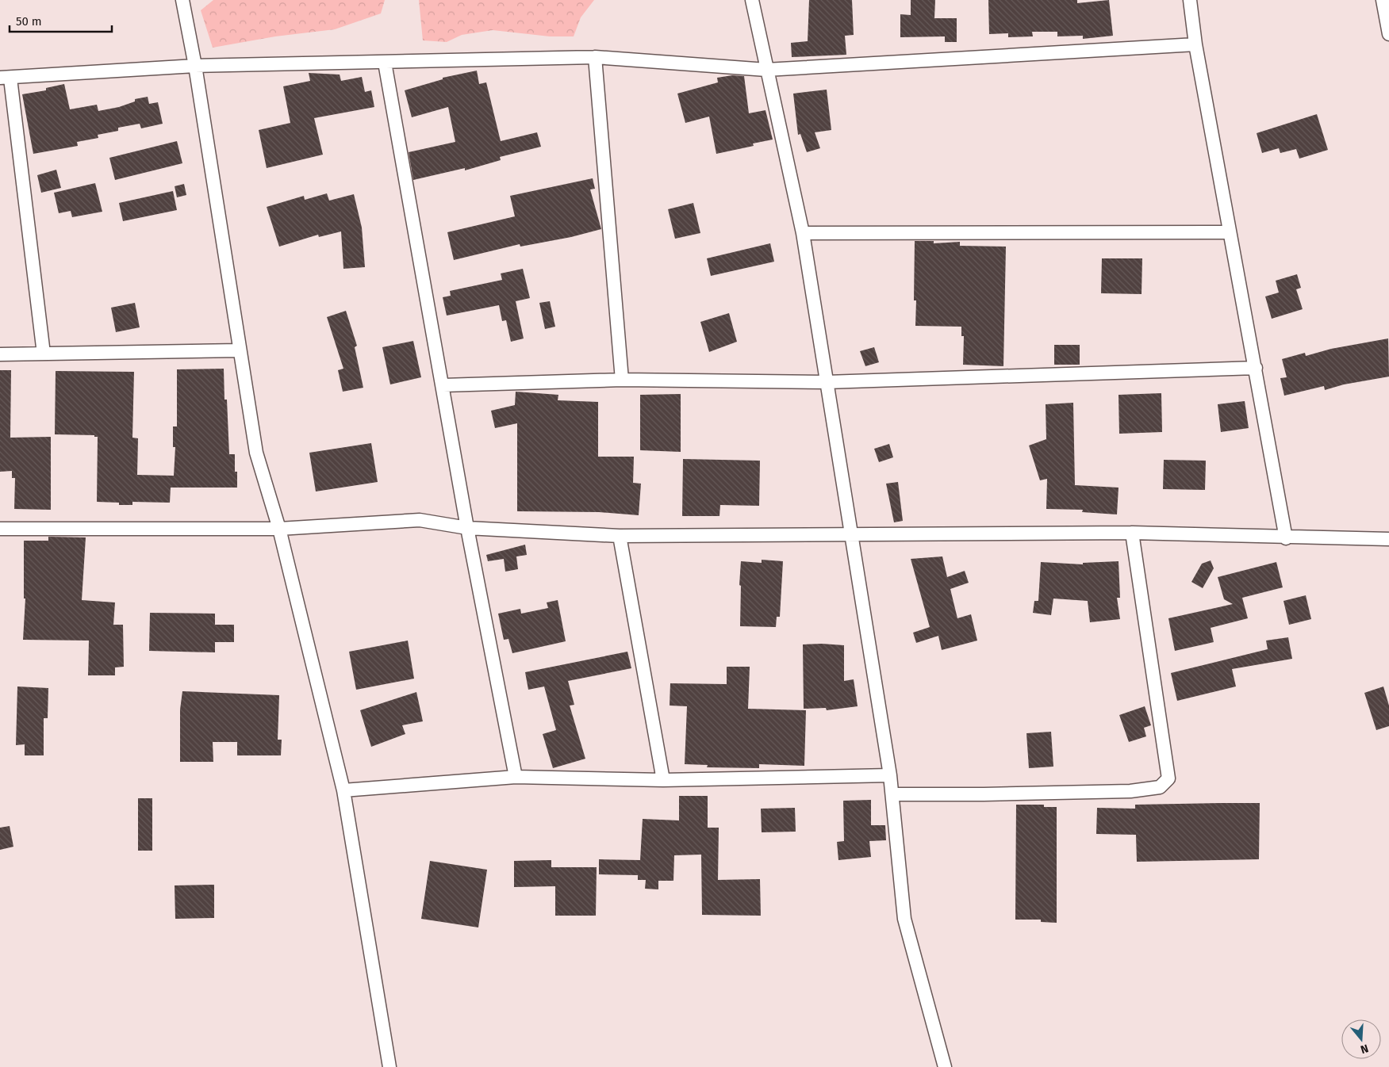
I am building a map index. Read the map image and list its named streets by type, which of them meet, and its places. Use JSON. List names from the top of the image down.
{
  "scale_bar": "50 m",
  "north": "bottom"
}
